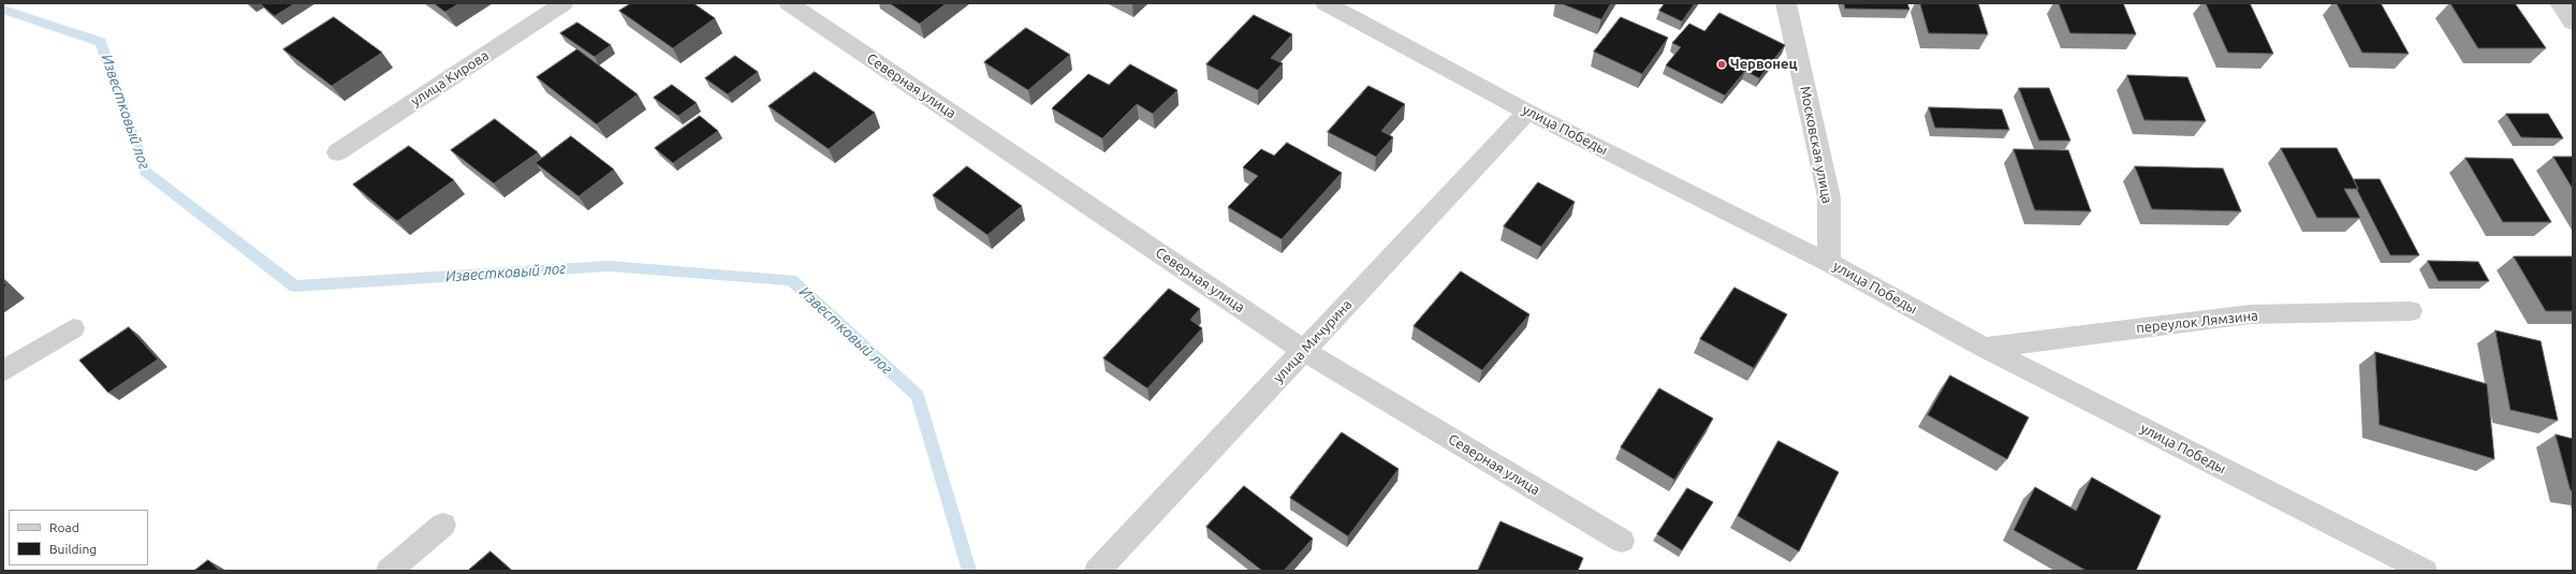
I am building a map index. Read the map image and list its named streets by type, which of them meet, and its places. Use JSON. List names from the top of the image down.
{
  "streets": {
    "street": [
      "улица Кирова",
      "Северная улица",
      "улица Победы",
      "Московская улица",
      "переулок Лямзина",
      "улица Мичурина"
    ]
  },
  "crossings": [
    ["Северная улица", "улица Мичурина"],
    ["улица Победы", "Московская улица"],
    ["улица Победы", "переулок Лямзина"],
    ["улица Победы", "улица Мичурина"]
  ],
  "water": ["Известковый лог"],
  "places": ["Червонец"],
  "legend": ["Road", "Building"]
}
